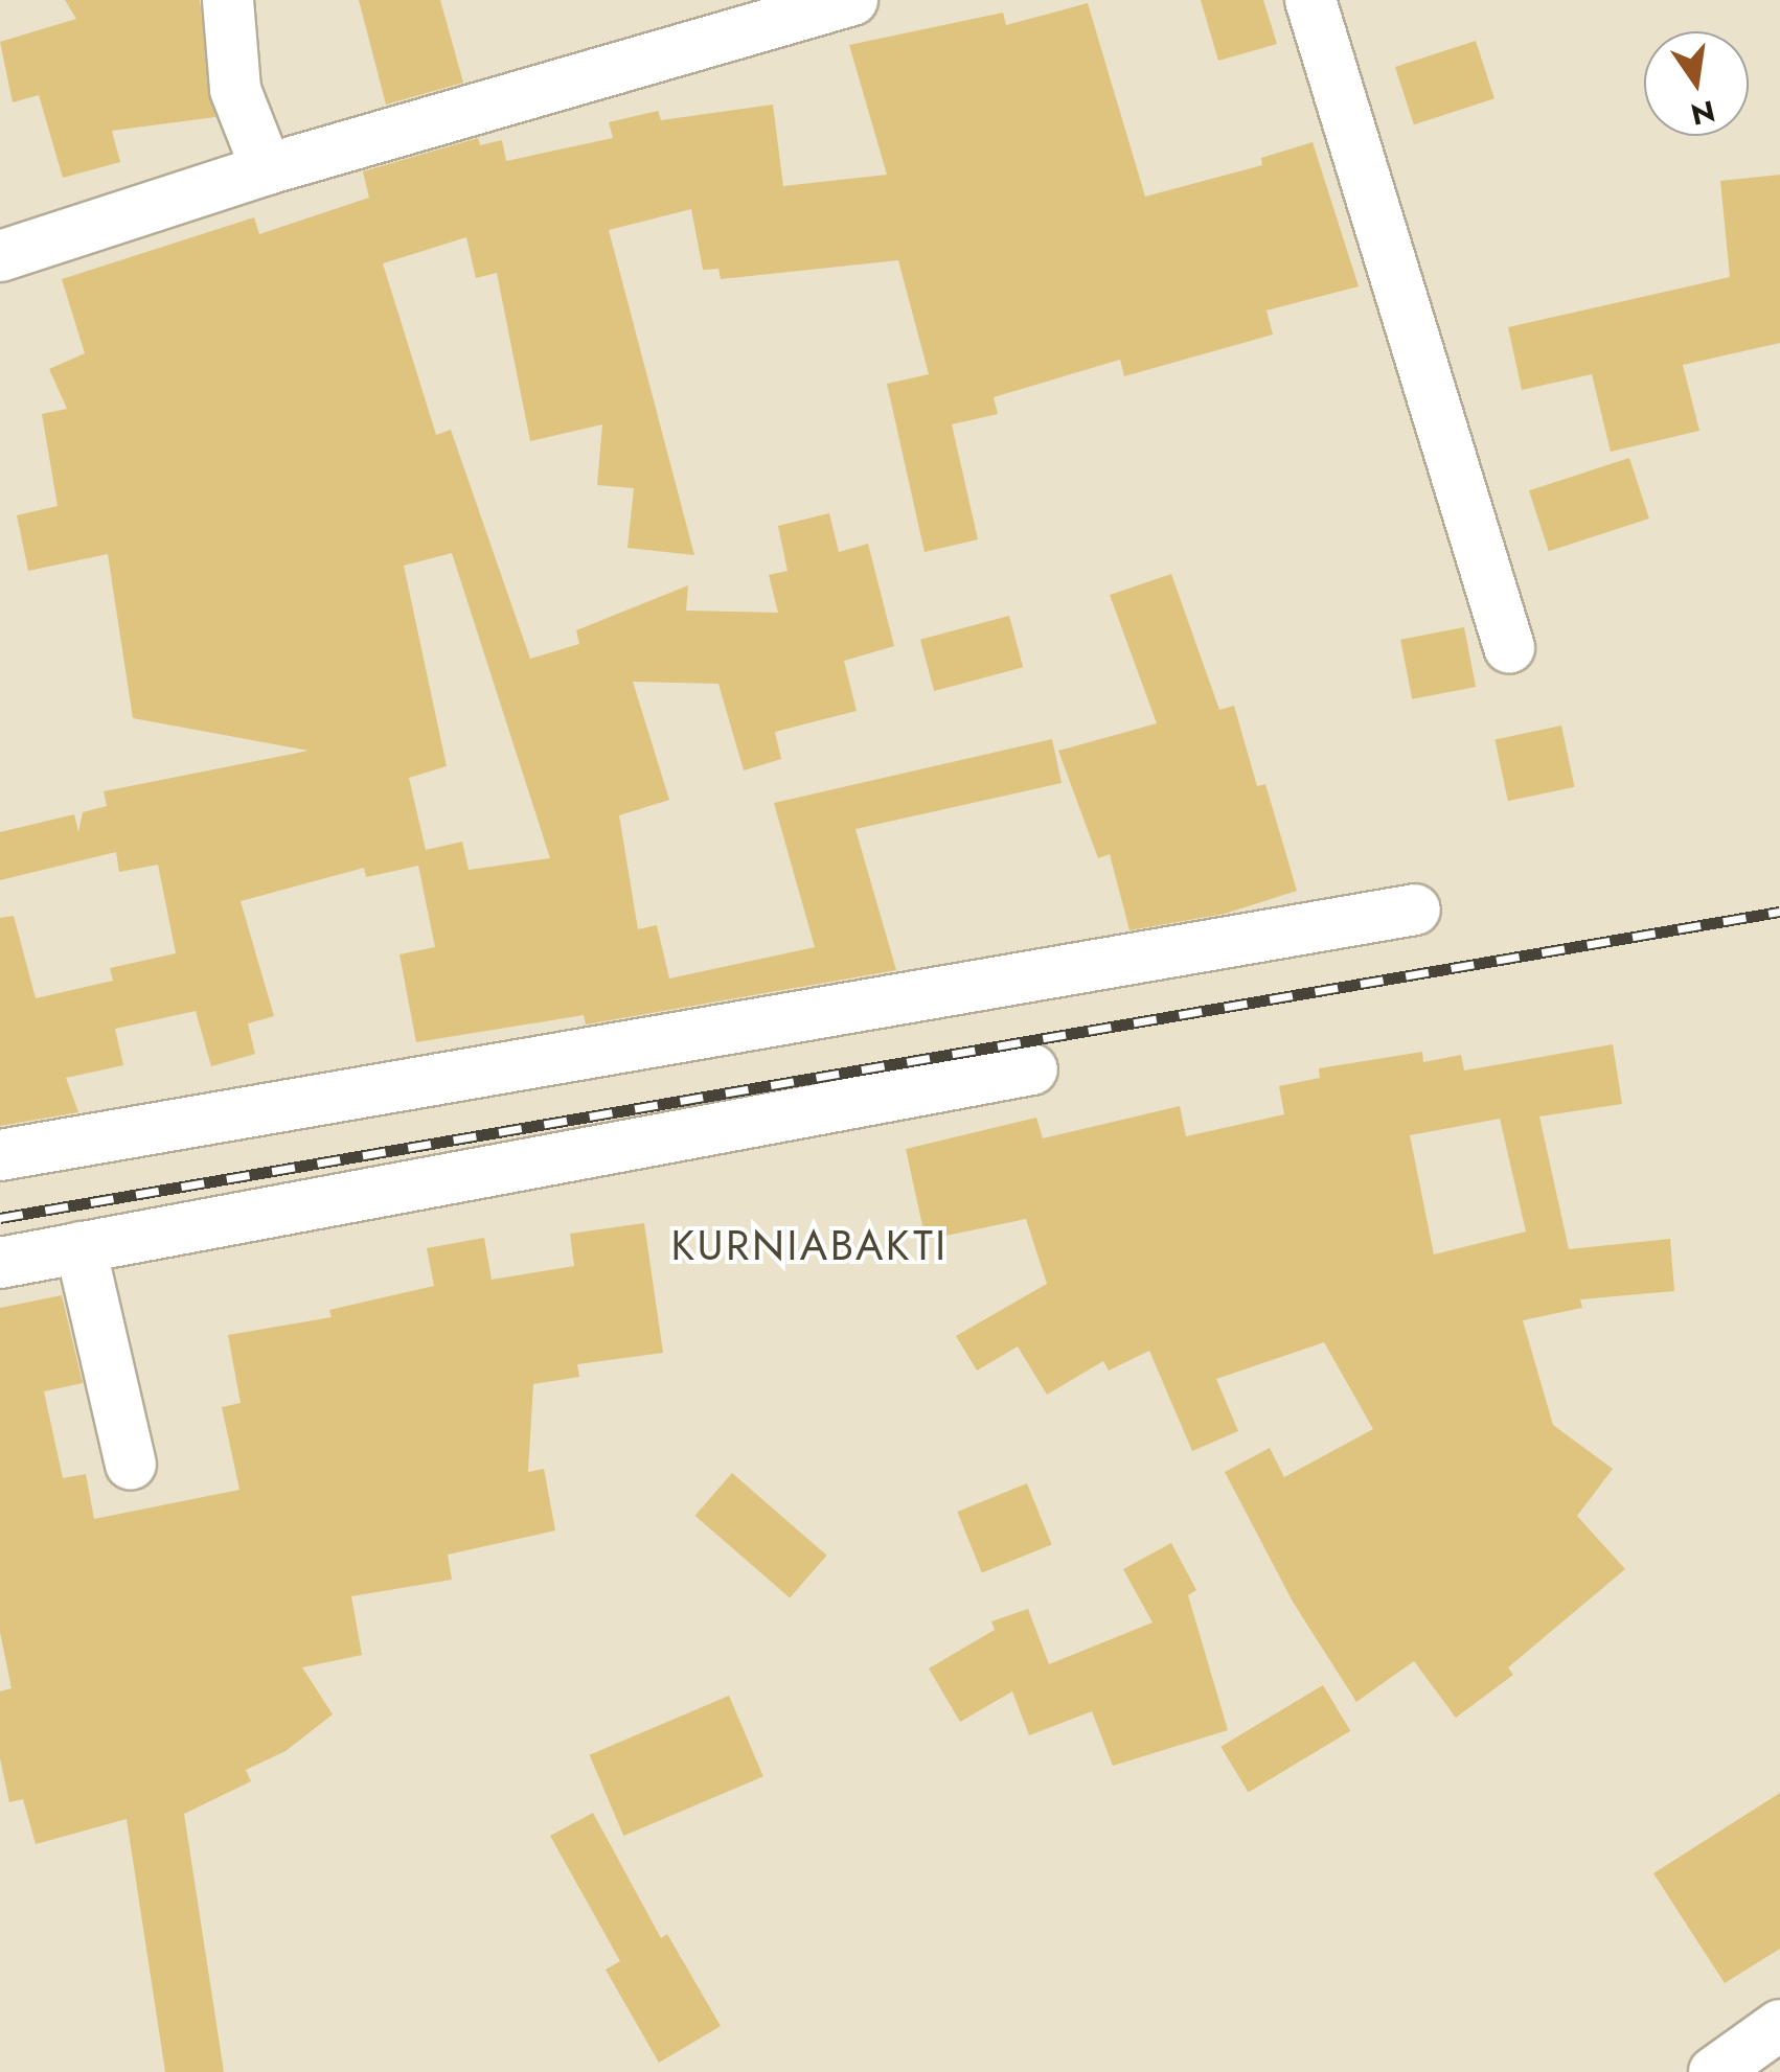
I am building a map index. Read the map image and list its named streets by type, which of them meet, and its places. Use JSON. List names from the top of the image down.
{
  "districts": ["KURNIABAKTI"],
  "north": "bottom"
}
